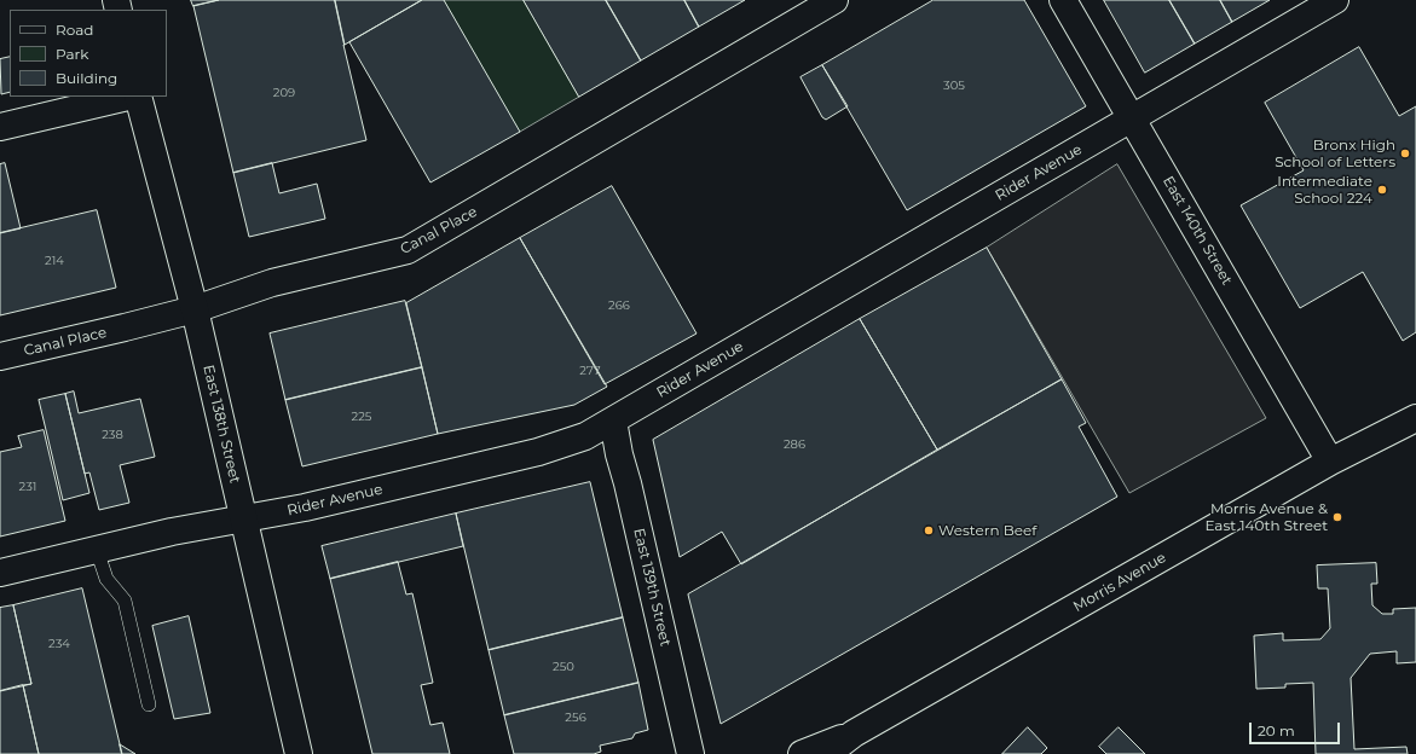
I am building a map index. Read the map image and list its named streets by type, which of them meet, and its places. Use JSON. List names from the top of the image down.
{
  "streets": {
    "street": [
      "Rider Avenue",
      "Canal Place",
      "East 140th Street",
      "East 138th Street",
      "Morris Avenue",
      "East 139th Street"
    ]
  },
  "crossings": [
    ["Rider Avenue", "East 140th Street"],
    ["Rider Avenue", "East 138th Street"],
    ["Rider Avenue", "East 139th Street"],
    ["Canal Place", "East 138th Street"],
    ["East 140th Street", "Morris Avenue"]
  ],
  "places": [
    "Bronx High School of Letters",
    "Intermediate School 224",
    "Morris Avenue & East 140th Street",
    "Western Beef"
  ],
  "house_numbers": [
    "305",
    "209",
    "214",
    "266",
    "277",
    "225",
    "238",
    "286",
    "231",
    "234",
    "250",
    "256"
  ],
  "legend": ["Road", "Park", "Building"],
  "scale_bar": "20 m"
}
